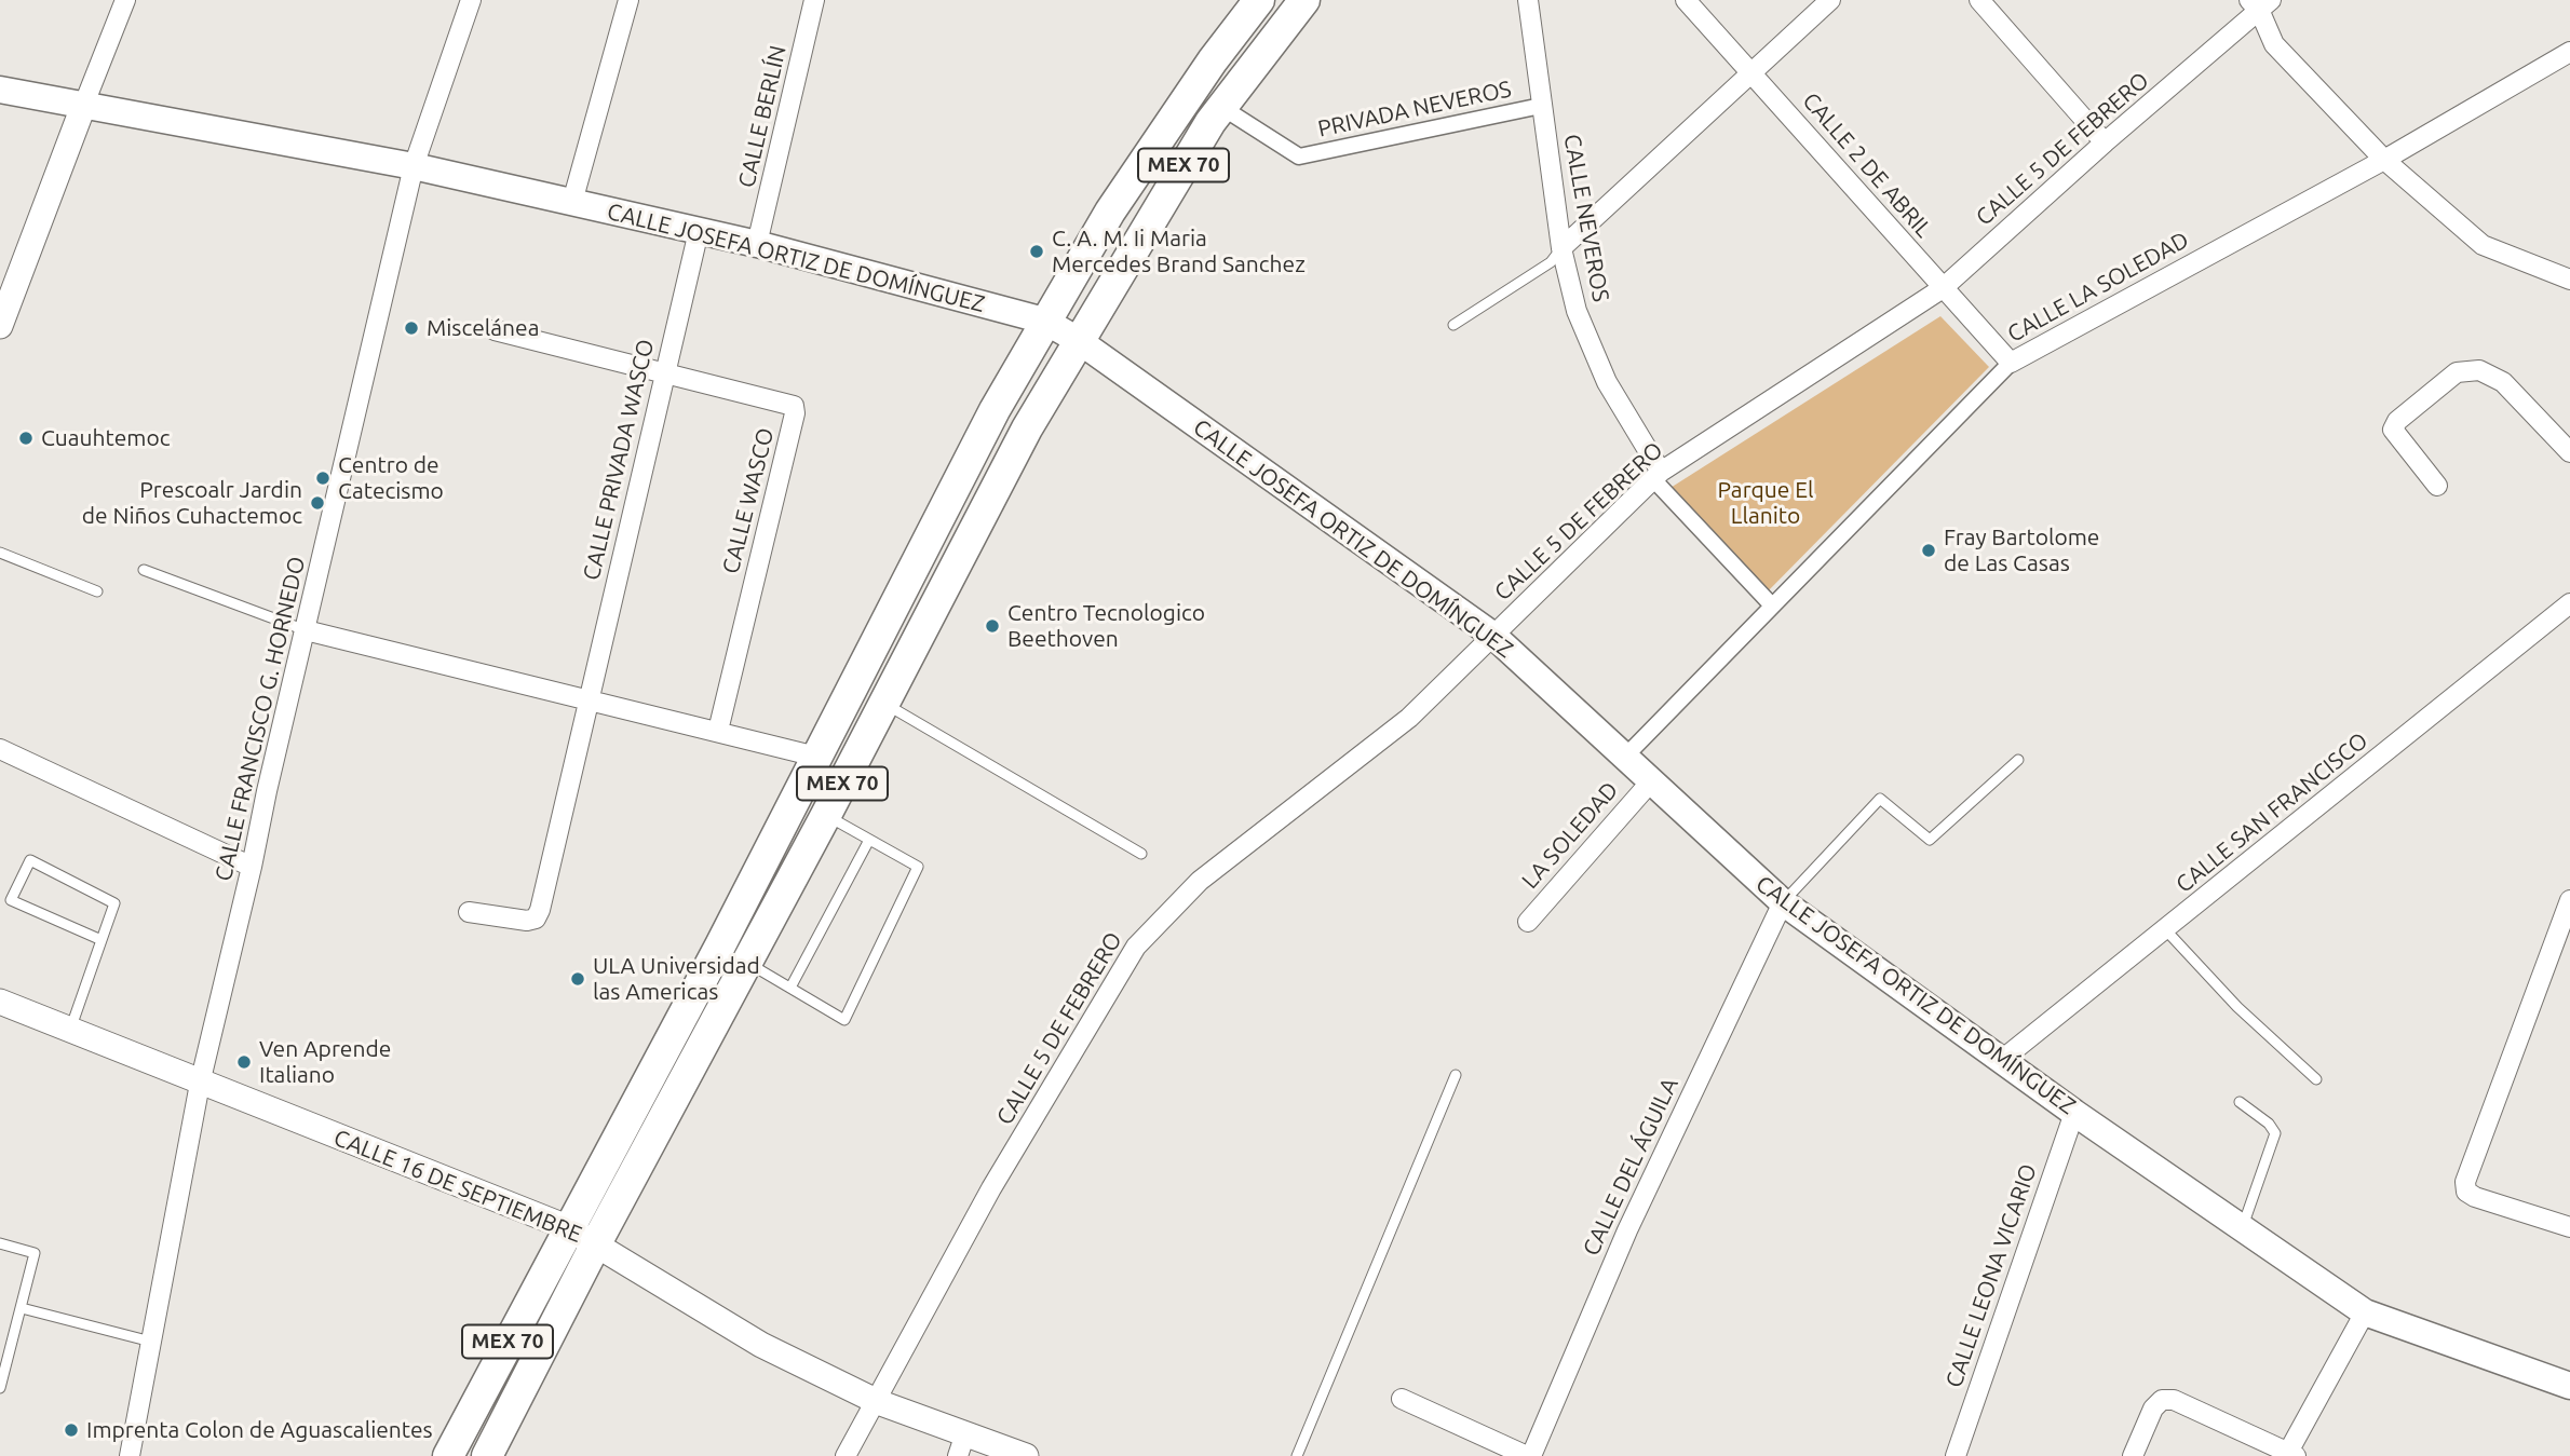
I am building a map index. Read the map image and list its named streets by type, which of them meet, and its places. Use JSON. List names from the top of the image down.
{
  "streets": {
    "main road": ["MEX 70", "CALLE JOSEFA ORTIZ DE DOMÍNGUEZ"],
    "street": [
      "PRIVADA NEVEROS",
      "CALLE BERLÍN",
      "CALLE 5 DE FEBRERO",
      "CALLE 2 DE ABRIL",
      "CALLE NEVEROS",
      "CALLE LA SOLEDAD",
      "CALLE PRIVADA WASCO",
      "CALLE WASCO",
      "CALLE FRANCISCO G. HORNEDO",
      "CALLE SAN FRANCISCO",
      "LA SOLEDAD",
      "CALLE DEL ÁGUILA",
      "CALLE 16 DE SEPTIEMBRE",
      "CALLE LEONA VICARIO"
    ]
  },
  "crossings": [
    ["PRIVADA NEVEROS", "MEX 70"],
    ["PRIVADA NEVEROS", "CALLE NEVEROS"],
    ["CALLE BERLÍN", "CALLE JOSEFA ORTIZ DE DOMÍNGUEZ"],
    ["CALLE 5 DE FEBRERO", "CALLE 2 DE ABRIL"],
    ["CALLE 5 DE FEBRERO", "CALLE NEVEROS"],
    ["CALLE 5 DE FEBRERO", "CALLE JOSEFA ORTIZ DE DOMÍNGUEZ"],
    ["CALLE 5 DE FEBRERO", "CALLE 16 DE SEPTIEMBRE"],
    ["MEX 70", "CALLE JOSEFA ORTIZ DE DOMÍNGUEZ"],
    ["MEX 70", "CALLE 16 DE SEPTIEMBRE"],
    ["CALLE 2 DE ABRIL", "CALLE LA SOLEDAD"],
    ["CALLE JOSEFA ORTIZ DE DOMÍNGUEZ", "CALLE LA SOLEDAD"],
    ["CALLE JOSEFA ORTIZ DE DOMÍNGUEZ", "CALLE PRIVADA WASCO"],
    ["CALLE JOSEFA ORTIZ DE DOMÍNGUEZ", "CALLE FRANCISCO G. HORNEDO"],
    ["CALLE JOSEFA ORTIZ DE DOMÍNGUEZ", "CALLE SAN FRANCISCO"],
    ["CALLE JOSEFA ORTIZ DE DOMÍNGUEZ", "LA SOLEDAD"],
    ["CALLE JOSEFA ORTIZ DE DOMÍNGUEZ", "CALLE DEL ÁGUILA"],
    ["CALLE JOSEFA ORTIZ DE DOMÍNGUEZ", "CALLE LEONA VICARIO"],
    ["CALLE PRIVADA WASCO", "CALLE WASCO"],
    ["CALLE FRANCISCO G. HORNEDO", "CALLE 16 DE SEPTIEMBRE"]
  ],
  "parks": ["Parque El Llanito"],
  "places": [
    "C. A. M. Ii Maria Mercedes Brand Sanchez",
    "Miscelánea",
    "Cuauhtemoc",
    "Centro de Catecismo",
    "Prescoalr Jardin de Niños Cuhactemoc",
    "Fray Bartolome de Las Casas",
    "Centro Tecnologico Beethoven",
    "ULA Universidad las Americas",
    "Ven Aprende Italiano",
    "Imprenta Colon de Aguascalientes"
  ]
}
